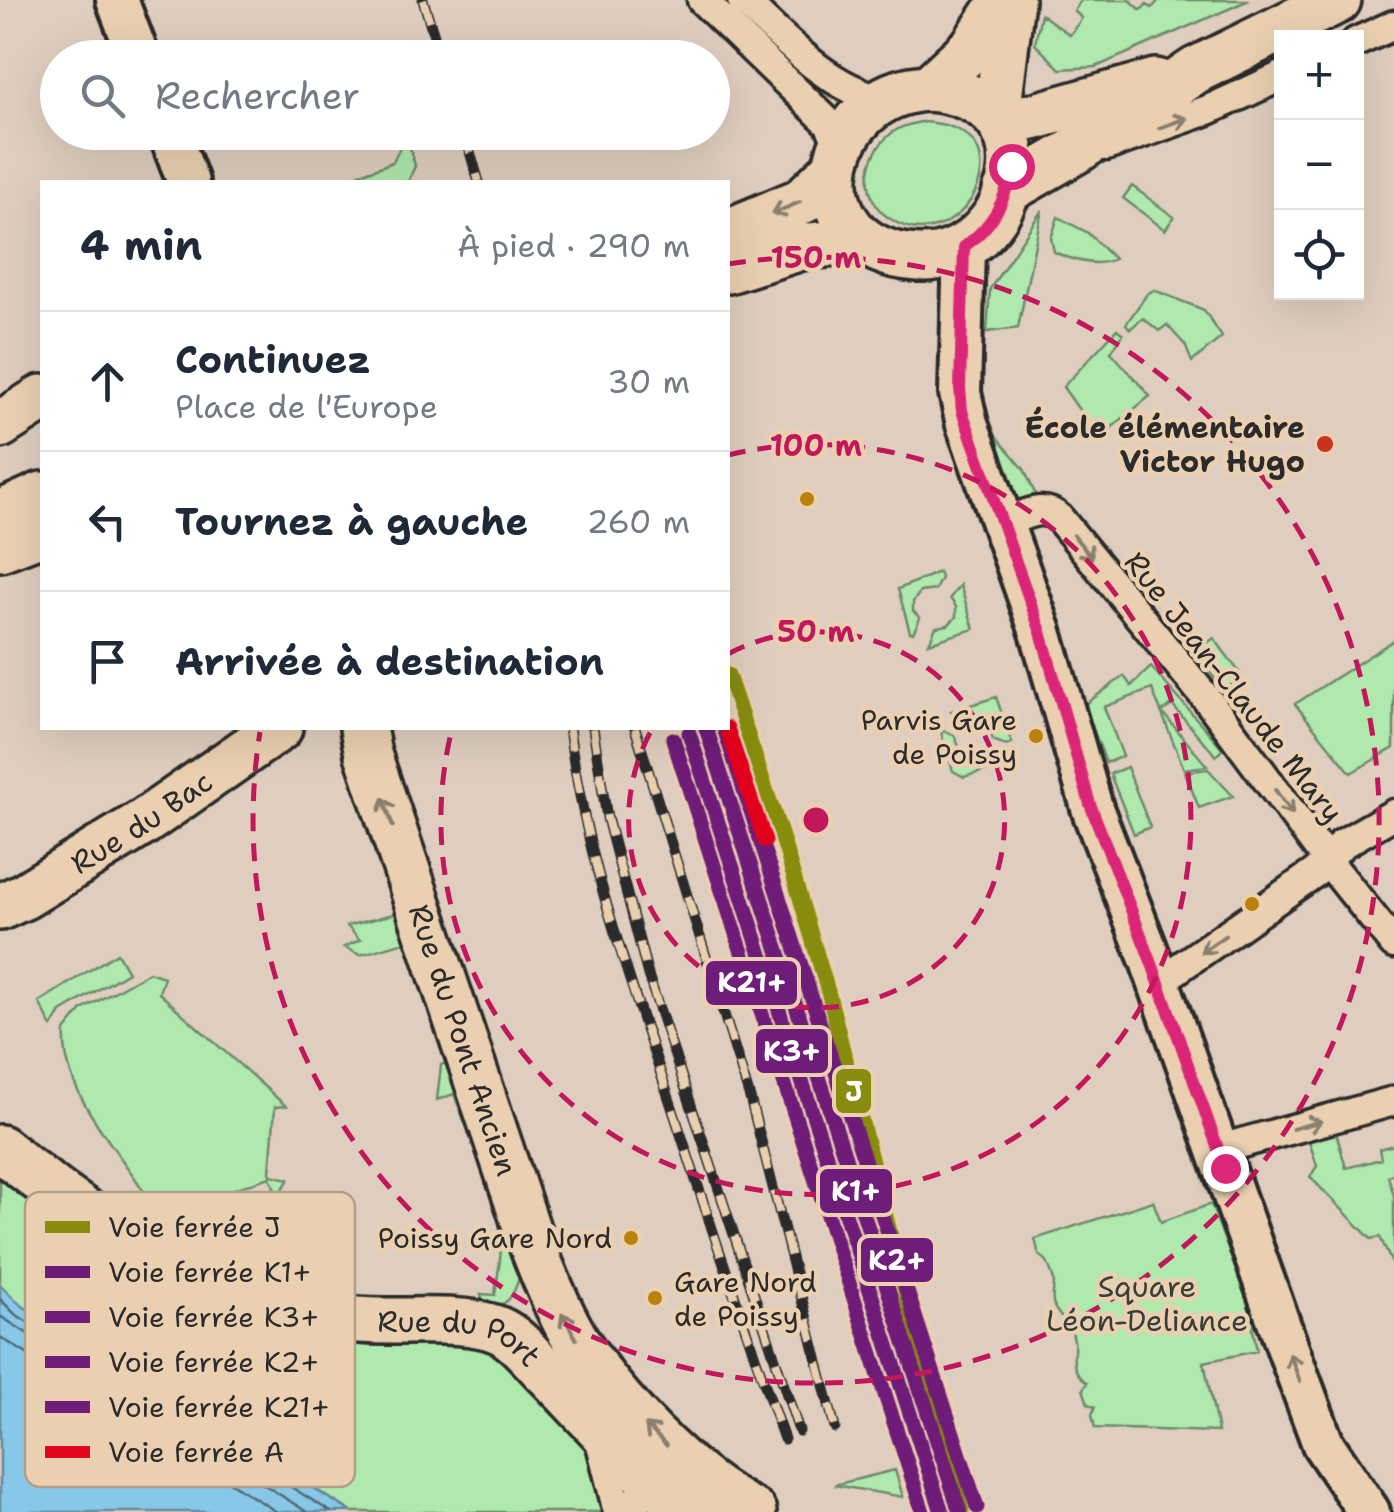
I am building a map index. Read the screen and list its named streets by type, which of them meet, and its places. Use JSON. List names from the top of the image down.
{
  "streets": {
    "main road": ["Rue du Bac", "Rue du Pont Ancien", "Rue du Port"],
    "street": ["Rue Jean-Claude Mary"]
  },
  "one_way": ["Rue du Pont Ancien"],
  "parks": ["Square Léon-Deliance"],
  "places": [
    "École élémentaire Victor Hugo",
    "Parvis Gare de Poissy",
    "Poissy Gare Nord",
    "Gare Nord de Poissy"
  ],
  "lines": [
    "rail line J",
    "rail line K1+",
    "rail line K2+",
    "rail line A",
    "rail line K3+",
    "rail line K21+"
  ],
  "legend": [
    "Voie ferrée J",
    "Voie ferrée K1+",
    "Voie ferrée K3+",
    "Voie ferrée K2+",
    "Voie ferrée K21+",
    "Voie ferrée A"
  ],
  "page": {
    "map_buttons": ["+", "−"],
    "search": "Rechercher",
    "heading": ["4 min", "À pied · 290 m"],
    "list": [
      ["Continuez", "Place de l'Europe", "30 m"],
      ["Tournez à gauche", "260 m"],
      "Arrivée à destination"
    ]
  },
  "rings": ["150 m", "100 m", "50 m"]
}
